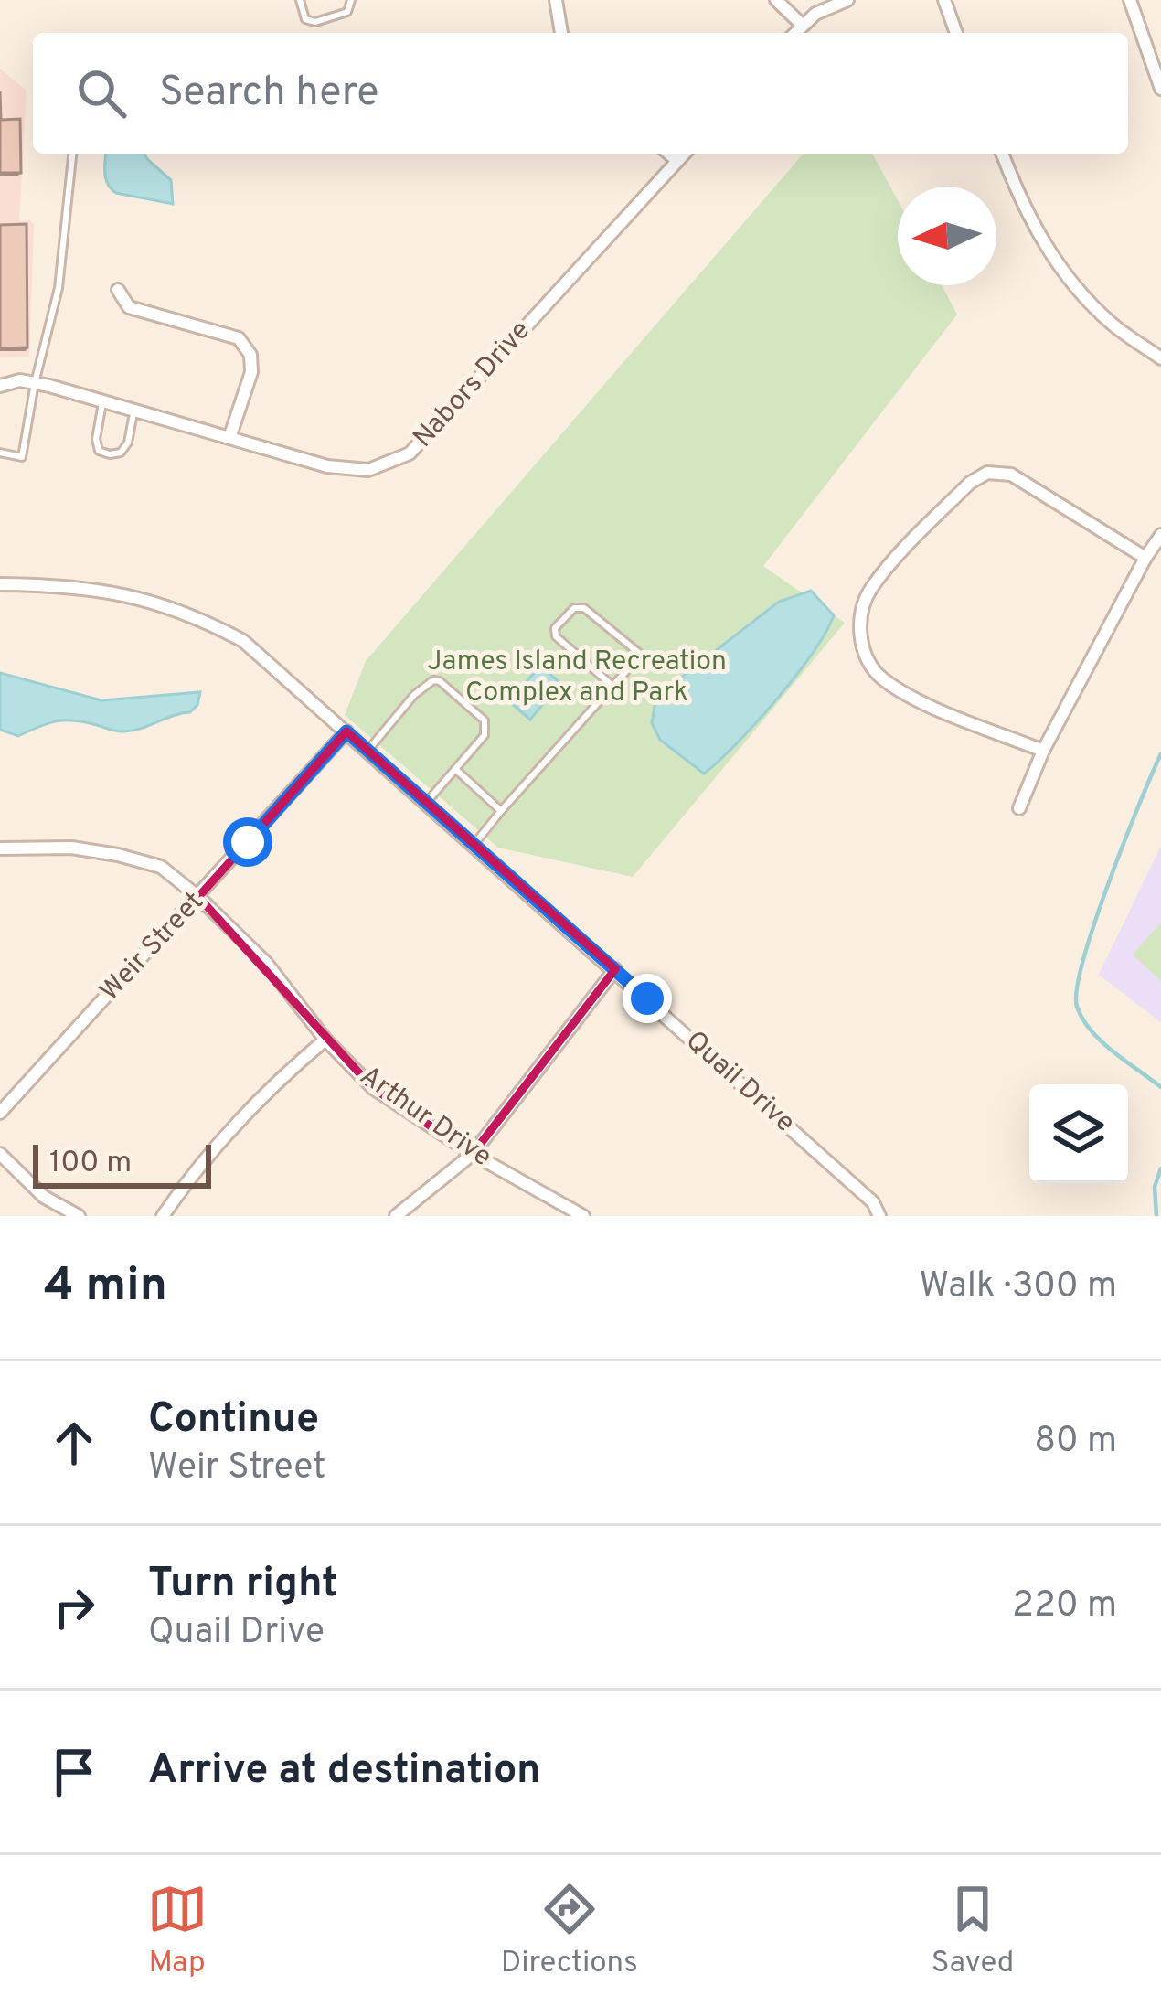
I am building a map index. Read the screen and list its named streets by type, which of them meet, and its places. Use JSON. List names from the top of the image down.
{
  "streets": {
    "street": [
      "Nabors Drive",
      "Weir Street",
      "Quail Drive",
      "Arthur Drive"
    ]
  },
  "crossings": [
    ["Weir Street", "Quail Drive"],
    ["Weir Street", "Arthur Drive"]
  ],
  "parks": ["James Island Recreation Complex and Park"],
  "scale_bar": "100 m",
  "north": "left",
  "page": {
    "search": "Search here",
    "scale": "100 m",
    "heading": ["4 min", "Walk · 300 m"],
    "list": [
      ["Continue", "Weir Street", "80 m"],
      ["Turn right", "Quail Drive", "220 m"],
      "Arrive at destination"
    ],
    "nav": ["Map", "Directions", "Saved"]
  }
}
